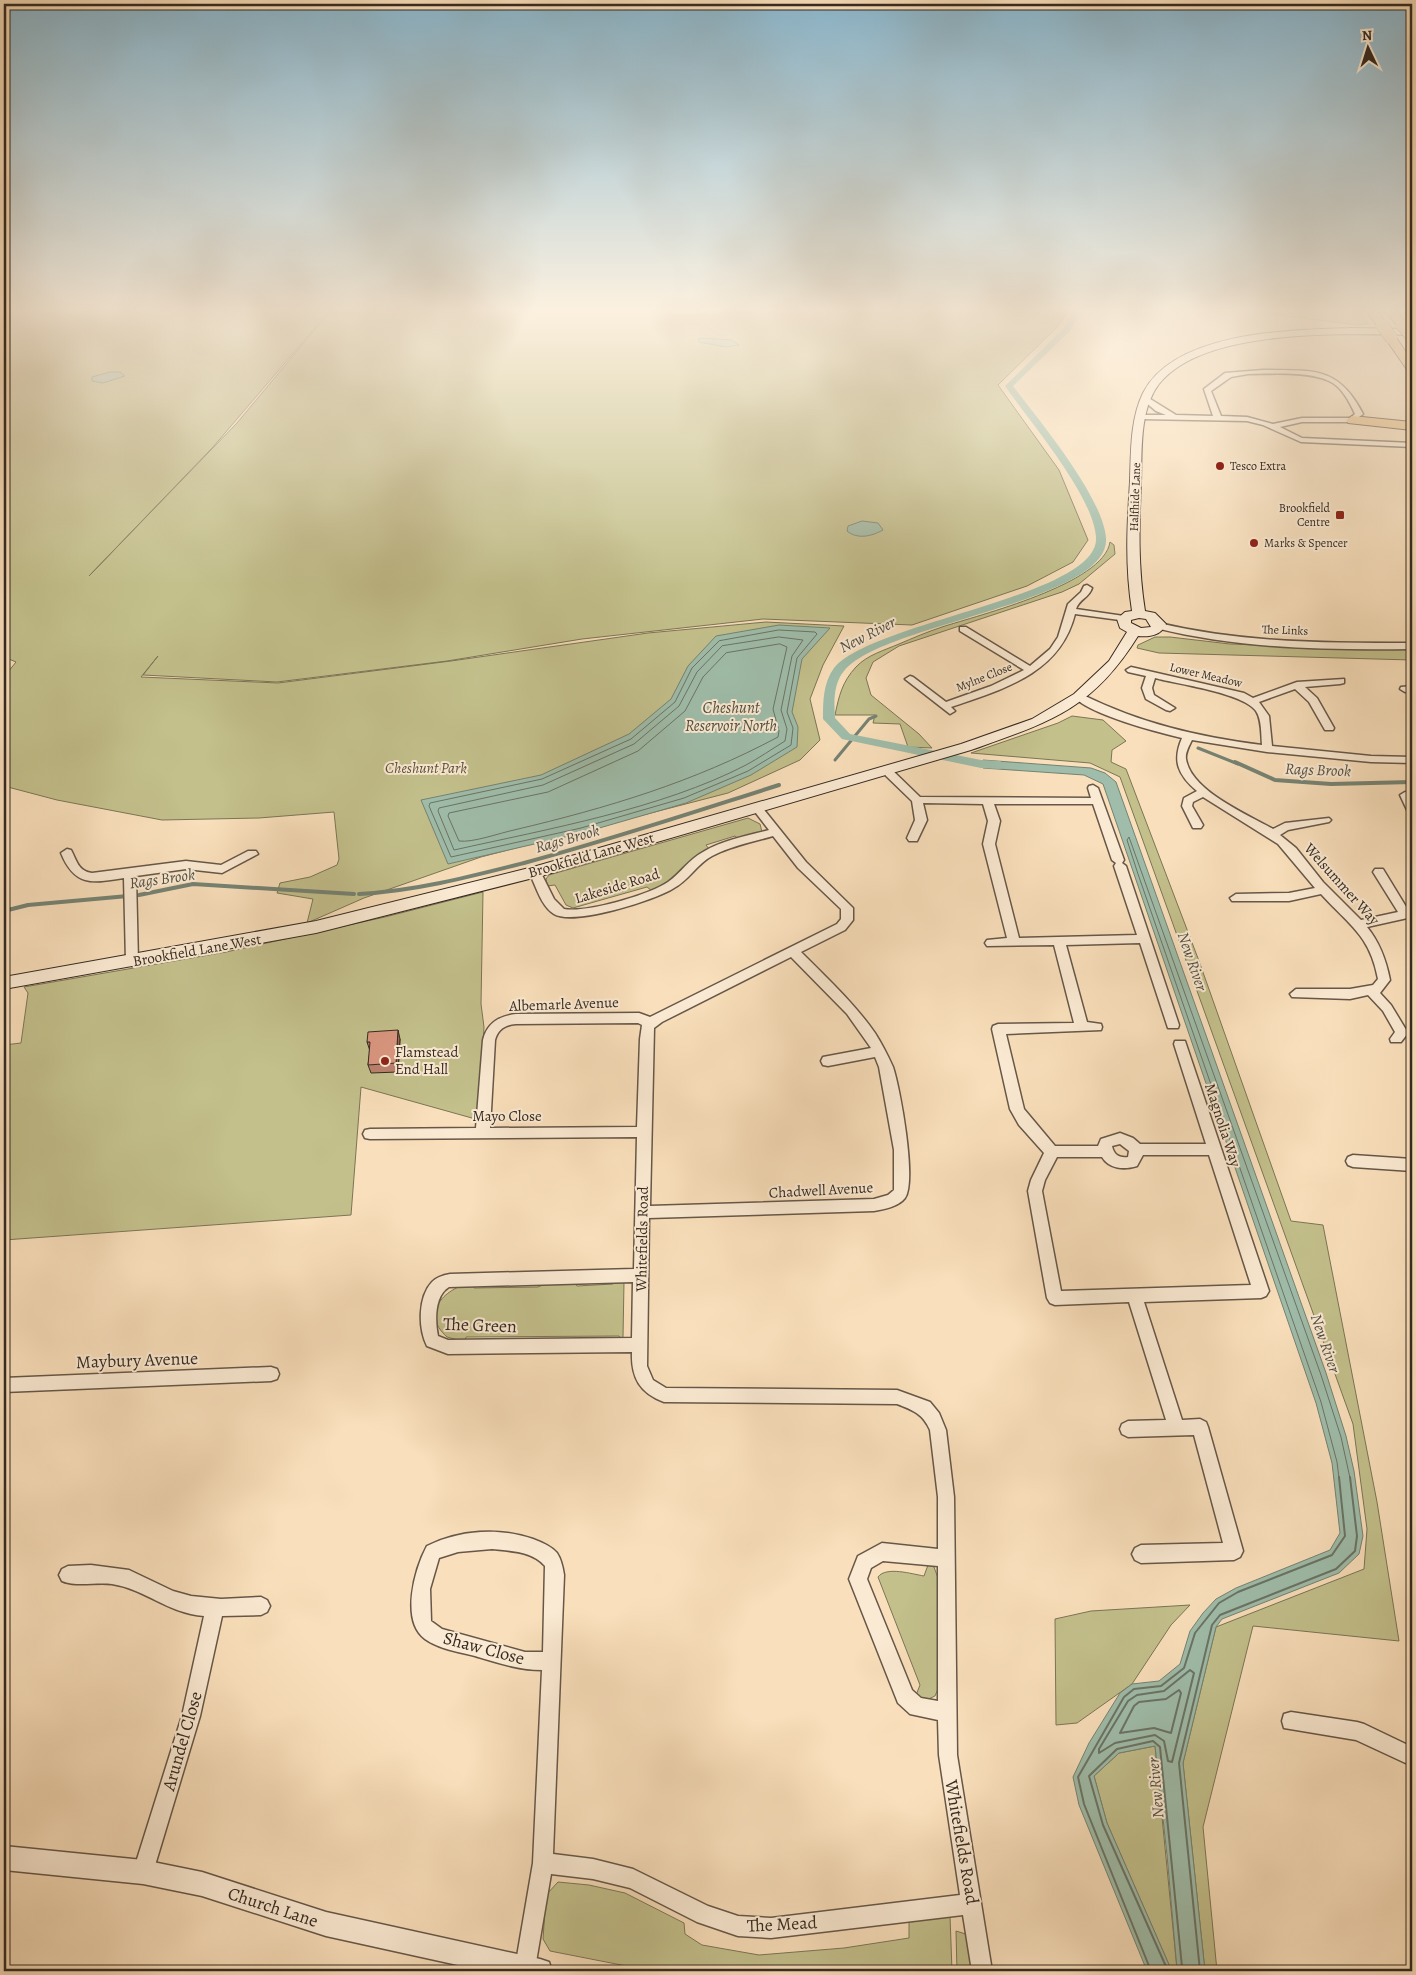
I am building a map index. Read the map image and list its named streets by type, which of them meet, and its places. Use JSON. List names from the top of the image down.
{
  "streets": {
    "main road": ["Halfhide Lane", "Brookfield Lane West"],
    "street": [
      "The Links",
      "Lower Meadow",
      "Mylne Close",
      "Welsummer Way",
      "Lakeside Road",
      "Albemarle Avenue",
      "Mayo Close",
      "Magnolia Way",
      "Chadwell Avenue",
      "Whitefields Road",
      "The Green",
      "Maybury Avenue",
      "Shaw Close",
      "Arundel Close",
      "Church Lane",
      "The Mead"
    ]
  },
  "crossings": [
    ["Brookfield Lane West", "Lakeside Road"],
    ["Albemarle Avenue", "Mayo Close"],
    ["Albemarle Avenue", "Whitefields Road"],
    ["Mayo Close", "Whitefields Road"],
    ["Chadwell Avenue", "Whitefields Road"],
    ["Whitefields Road", "The Green"],
    ["Whitefields Road", "The Mead"],
    ["Shaw Close", "Church Lane"],
    ["Shaw Close", "The Mead"],
    ["Arundel Close", "Church Lane"]
  ],
  "water": ["New River", "Cheshunt Reservoir North", "Rags Brook"],
  "parks": ["Cheshunt Park"],
  "places": {
    "other": ["Tesco Extra", "Marks & Spencer", "Flamstead End Hall"],
    "transit": ["Brookfield Centre"]
  },
  "north": "top"
}
